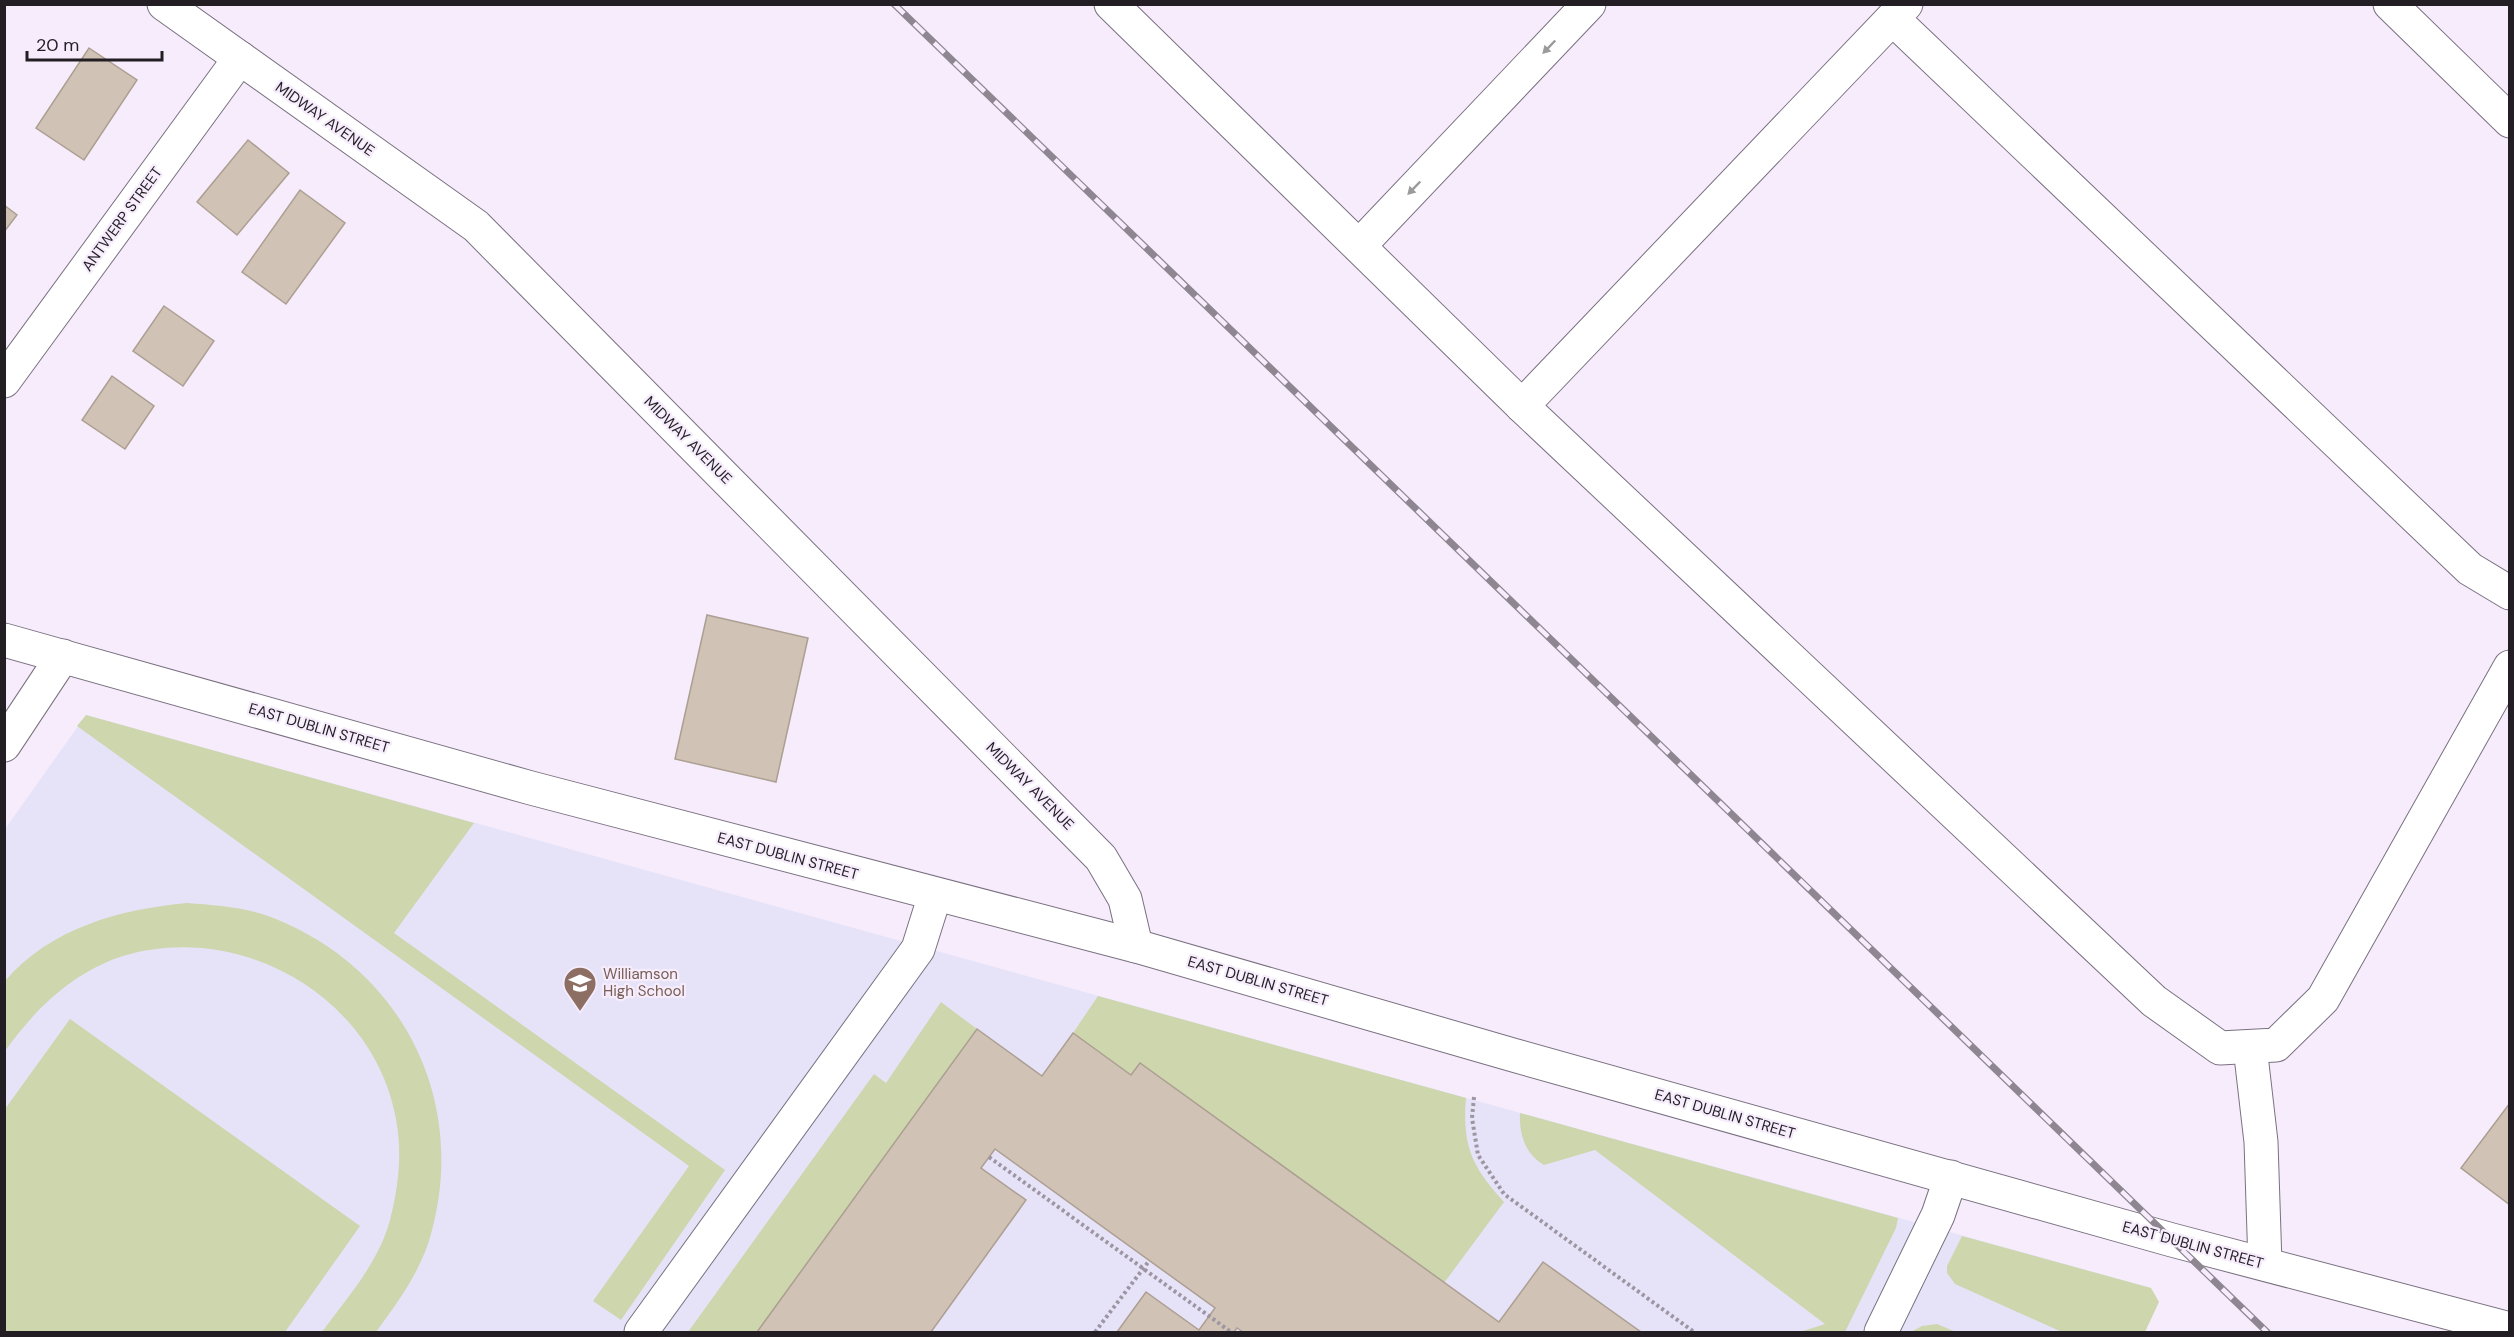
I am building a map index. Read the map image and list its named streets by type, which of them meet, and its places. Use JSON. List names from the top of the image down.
{
  "streets": {
    "street": ["MIDWAY AVENUE", "ANTWERP STREET", "EAST DUBLIN STREET"]
  },
  "crossings": [
    ["MIDWAY AVENUE", "ANTWERP STREET"],
    ["MIDWAY AVENUE", "EAST DUBLIN STREET"]
  ],
  "places": {
    "school or university": ["Williamson High School"]
  },
  "scale_bar": "20 m"
}
